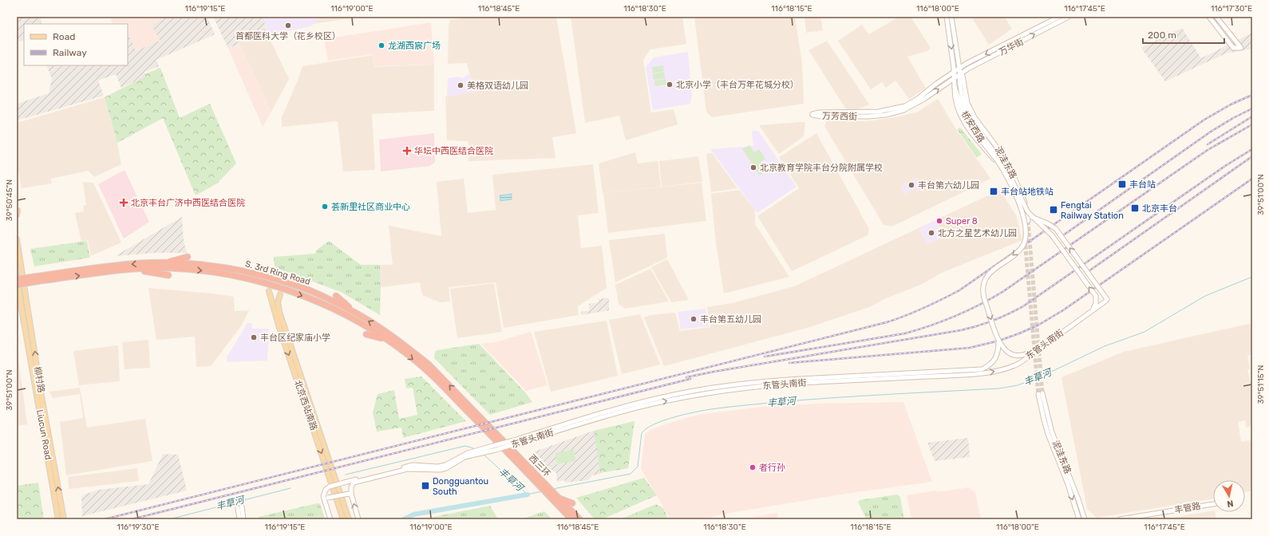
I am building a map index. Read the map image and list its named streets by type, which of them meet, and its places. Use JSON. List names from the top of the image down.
{
  "streets": {
    "highway": ["S. 3rd Ring Road", "西三环"],
    "main road": [
      "万华街",
      "万芳西街",
      "桥安西路",
      "泥洼东路",
      "东管头南街",
      "柳村路",
      "北京西站南路",
      "Liucun Road",
      "丰管路"
    ]
  },
  "crossings": [
    ["万华街", "万芳西街"],
    ["万华街", "桥安西路"],
    ["万华街", "泥洼东路"],
    ["万芳西街", "桥安西路"],
    ["桥安西路", "泥洼东路"],
    ["S. 3rd Ring Road", "西三环"]
  ],
  "one_way": ["柳村路"],
  "water": ["丰草河"],
  "places": {
    "other": [
      "首都医科大学（花乡校区）",
      "龙湖西宸广场",
      "北京小学（丰台万年花城分校）",
      "美格双语幼儿园",
      "北京教育学院丰台分院附属学校",
      "丰台第六幼儿园",
      "荟新里社区商业中心",
      "Super 8",
      "北方之星艺术幼儿园",
      "丰台第五幼儿园",
      "丰台区纪家庙小学",
      "者行孙"
    ],
    "health": ["华坛中西医结合医院", "北京丰台广济中西医结合医院"],
    "transit": [
      "丰台站",
      "丰台站地铁站",
      "北京丰台",
      "Fengtai Railway Station",
      "Dongguantou South"
    ]
  },
  "legend": ["Road", "Railway"],
  "scale_bar": "200 m",
  "north": "bottom",
  "coordinates": [
    "116°19'15\"E",
    "116°19'00\"E",
    "116°18'45\"E",
    "116°18'30\"E",
    "116°18'15\"E",
    "116°18'00\"E",
    "116°17'45\"E",
    "116°17'30\"E",
    "39°51'00\"N",
    "39°50'45\"N",
    "39°51'15\"N",
    "116°19'30\"E"
  ]
}
